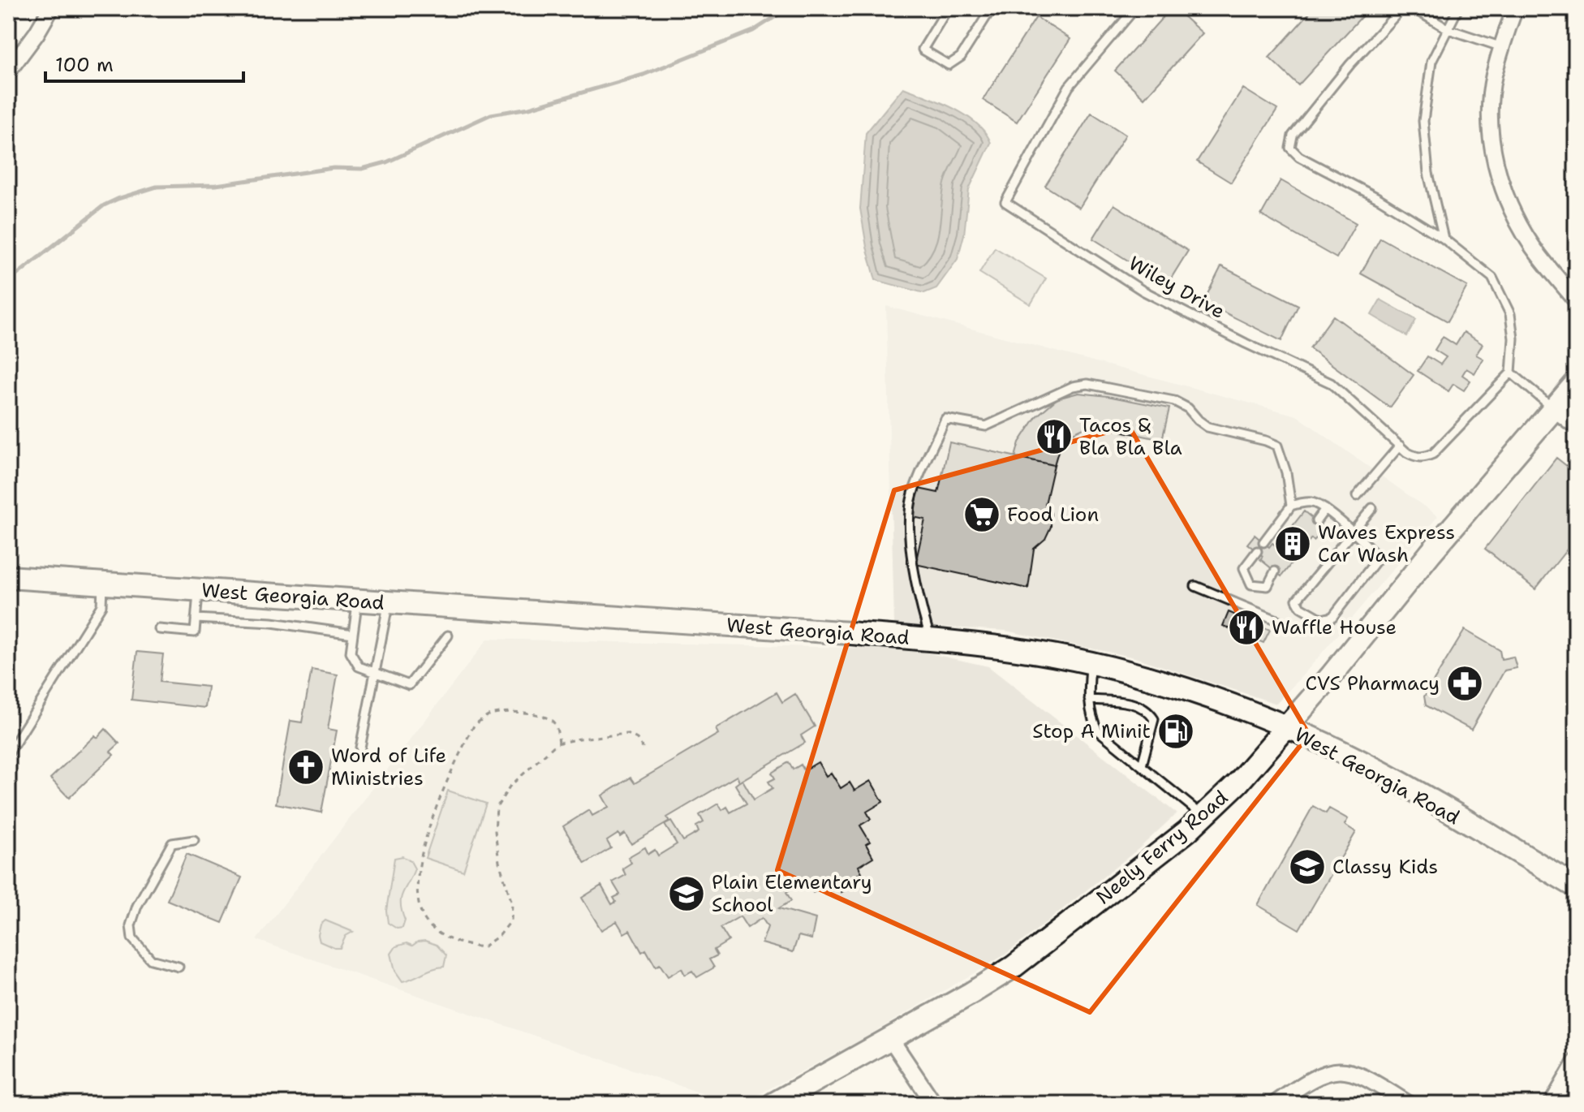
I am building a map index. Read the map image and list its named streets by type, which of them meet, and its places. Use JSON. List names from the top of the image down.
{
  "streets": {
    "main road": ["West Georgia Road", "Neely Ferry Road"],
    "lane": ["Wiley Drive"]
  },
  "crossings": [
    ["West Georgia Road", "Neely Ferry Road"]
  ],
  "places": {
    "restaurant": ["Tacos & Bla Bla Bla", "Waffle House"],
    "supermarket": ["Food Lion"],
    "building": ["Waves Express Car Wash"],
    "pharmacy": ["CVS Pharmacy"],
    "fuel station": ["Stop A Minit"],
    "church": ["Word of Life Ministries"],
    "school or university": ["Classy Kids", "Plain Elementary School"]
  },
  "scale_bar": "100 m"
}
